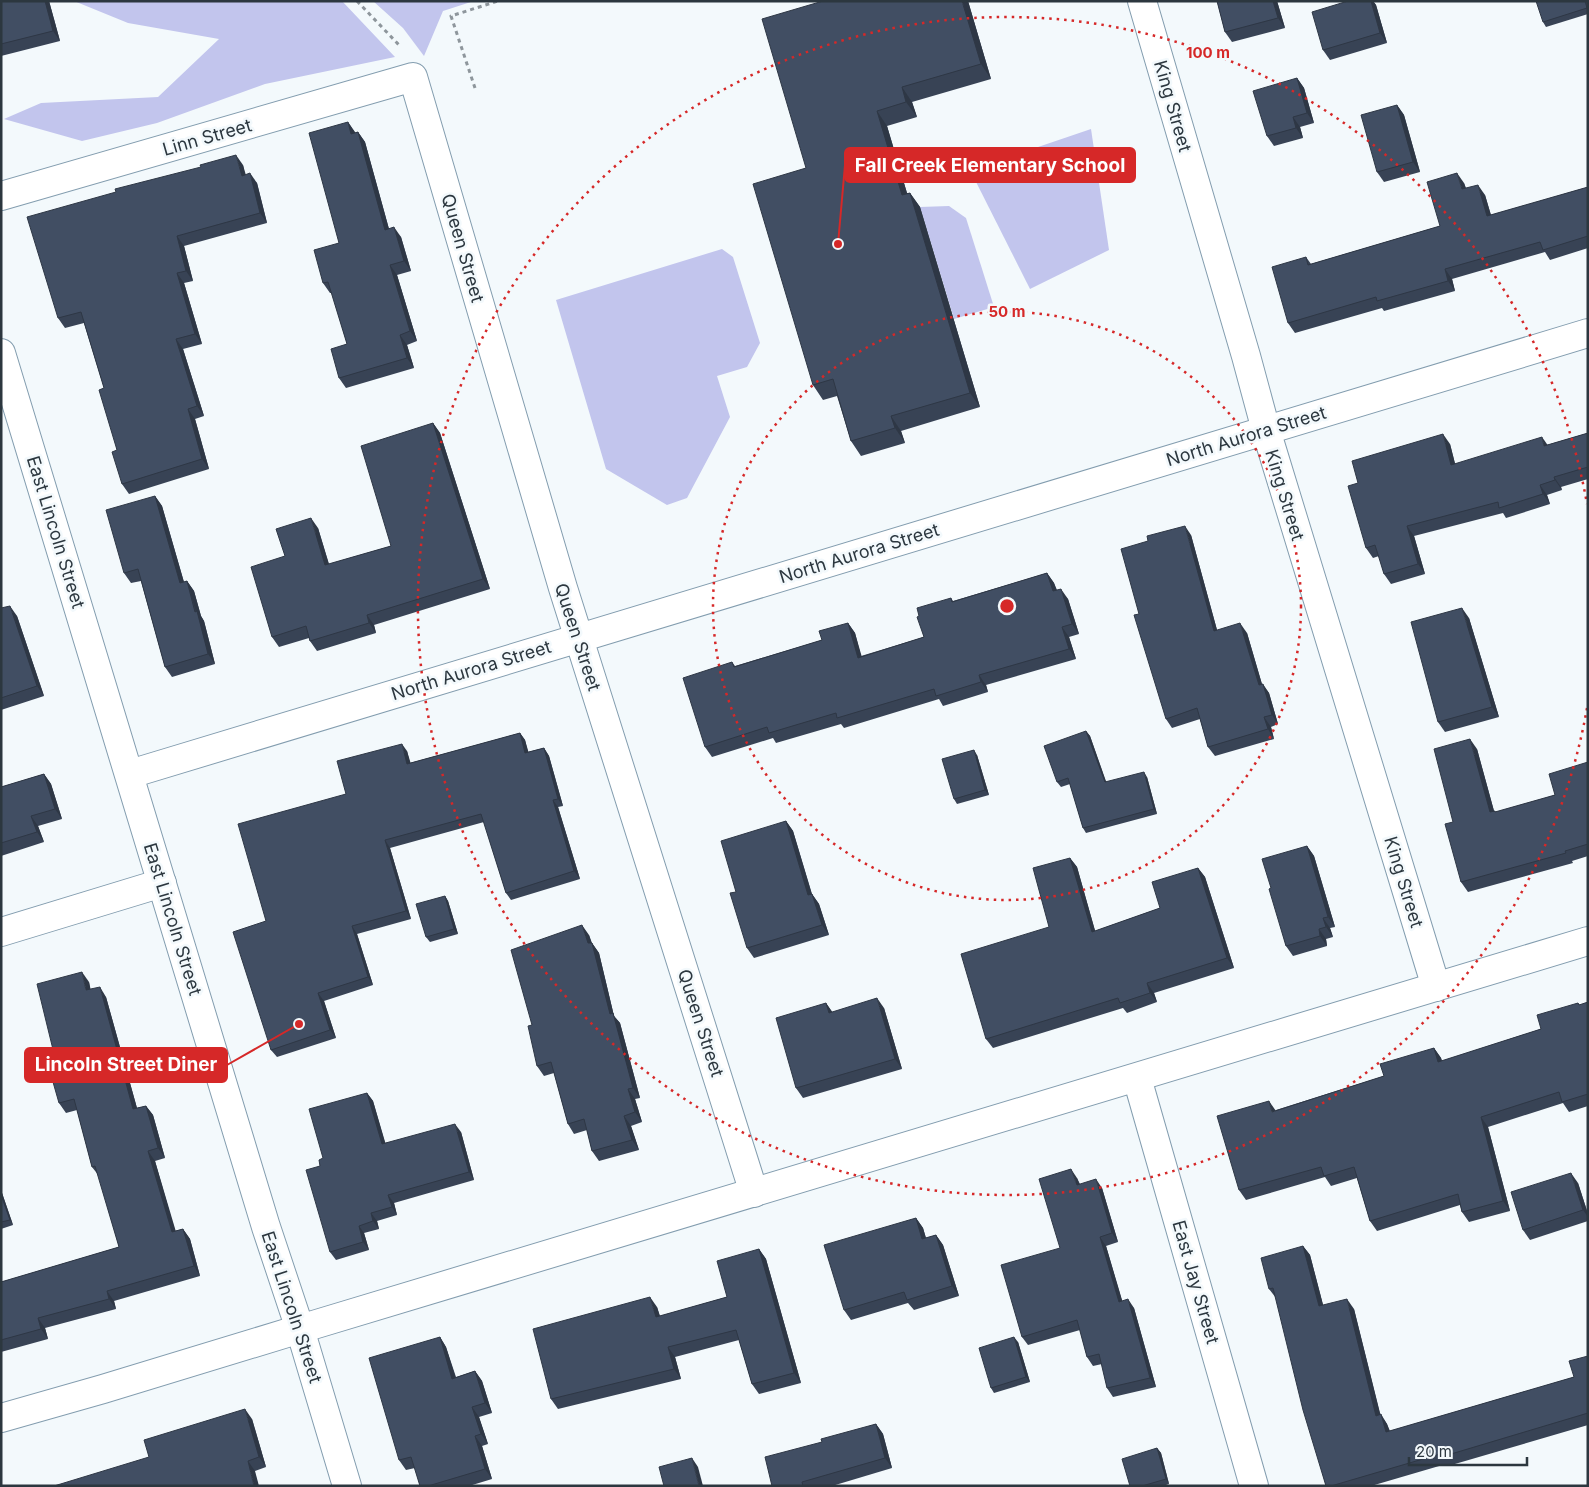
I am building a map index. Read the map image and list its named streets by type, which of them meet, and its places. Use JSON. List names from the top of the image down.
{
  "streets": {
    "street": [
      "King Street",
      "Linn Street",
      "Queen Street",
      "North Aurora Street",
      "East Lincoln Street",
      "East Jay Street"
    ]
  },
  "crossings": [
    ["King Street", "North Aurora Street"],
    ["Linn Street", "Queen Street"],
    ["Queen Street", "North Aurora Street"],
    ["North Aurora Street", "East Lincoln Street"]
  ],
  "places": ["Fall Creek Elementary School", "Lincoln Street Diner"],
  "scale_bar": "20 m",
  "rings": ["100 m", "50 m"]
}
